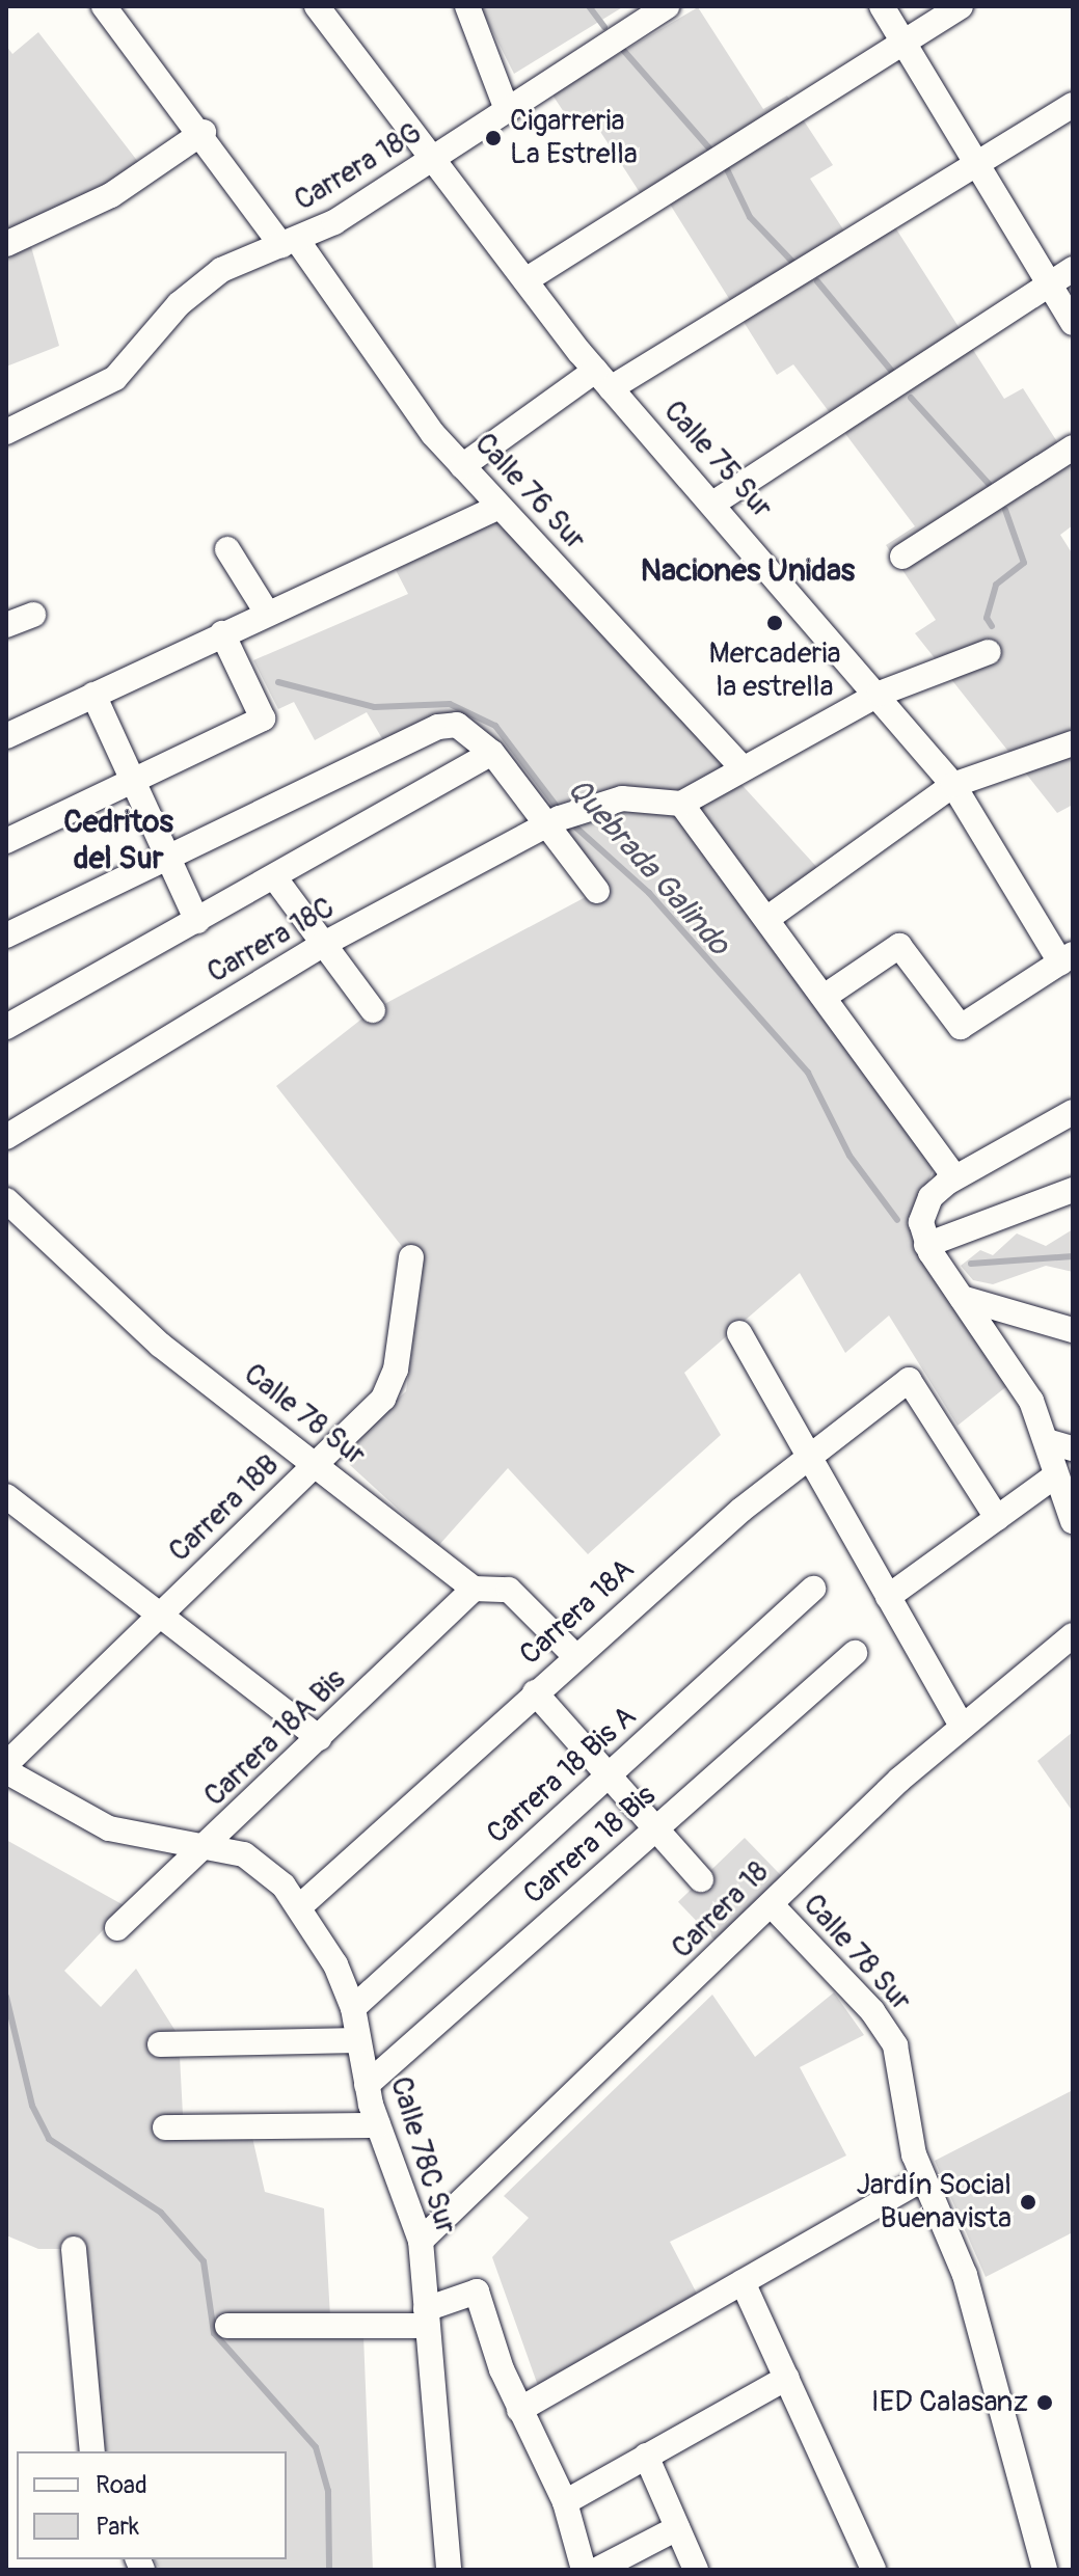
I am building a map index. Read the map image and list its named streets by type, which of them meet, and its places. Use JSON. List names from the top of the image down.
{
  "streets": {
    "street": [
      "Carrera 18G",
      "Calle 75 Sur",
      "Calle 76 Sur",
      "Carrera 18C",
      "Calle 78 Sur",
      "Carrera 18B",
      "Carrera 18A",
      "Carrera 18A Bis",
      "Carrera 18 Bis A",
      "Carrera 18 Bis",
      "Carrera 18",
      "Calle 78C Sur"
    ]
  },
  "crossings": [
    ["Carrera 18G", "Calle 75 Sur"],
    ["Carrera 18G", "Calle 76 Sur"],
    ["Calle 78 Sur", "Carrera 18B"],
    ["Calle 78 Sur", "Carrera 18A Bis"],
    ["Calle 78 Sur", "Carrera 18"],
    ["Carrera 18A", "Calle 78C Sur"],
    ["Carrera 18A Bis", "Calle 78C Sur"],
    ["Carrera 18 Bis A", "Calle 78C Sur"],
    ["Carrera 18 Bis", "Calle 78C Sur"],
    ["Carrera 18", "Calle 78C Sur"]
  ],
  "districts": ["Naciones Unidas", "Cedritos del Sur"],
  "water": ["Quebrada Galindo"],
  "places": [
    "Cigarreria La Estrella",
    "Mercaderia la estrella",
    "Jardín Social Buenavista",
    "IED Calasanz"
  ],
  "legend": ["Road", "Park"]
}
